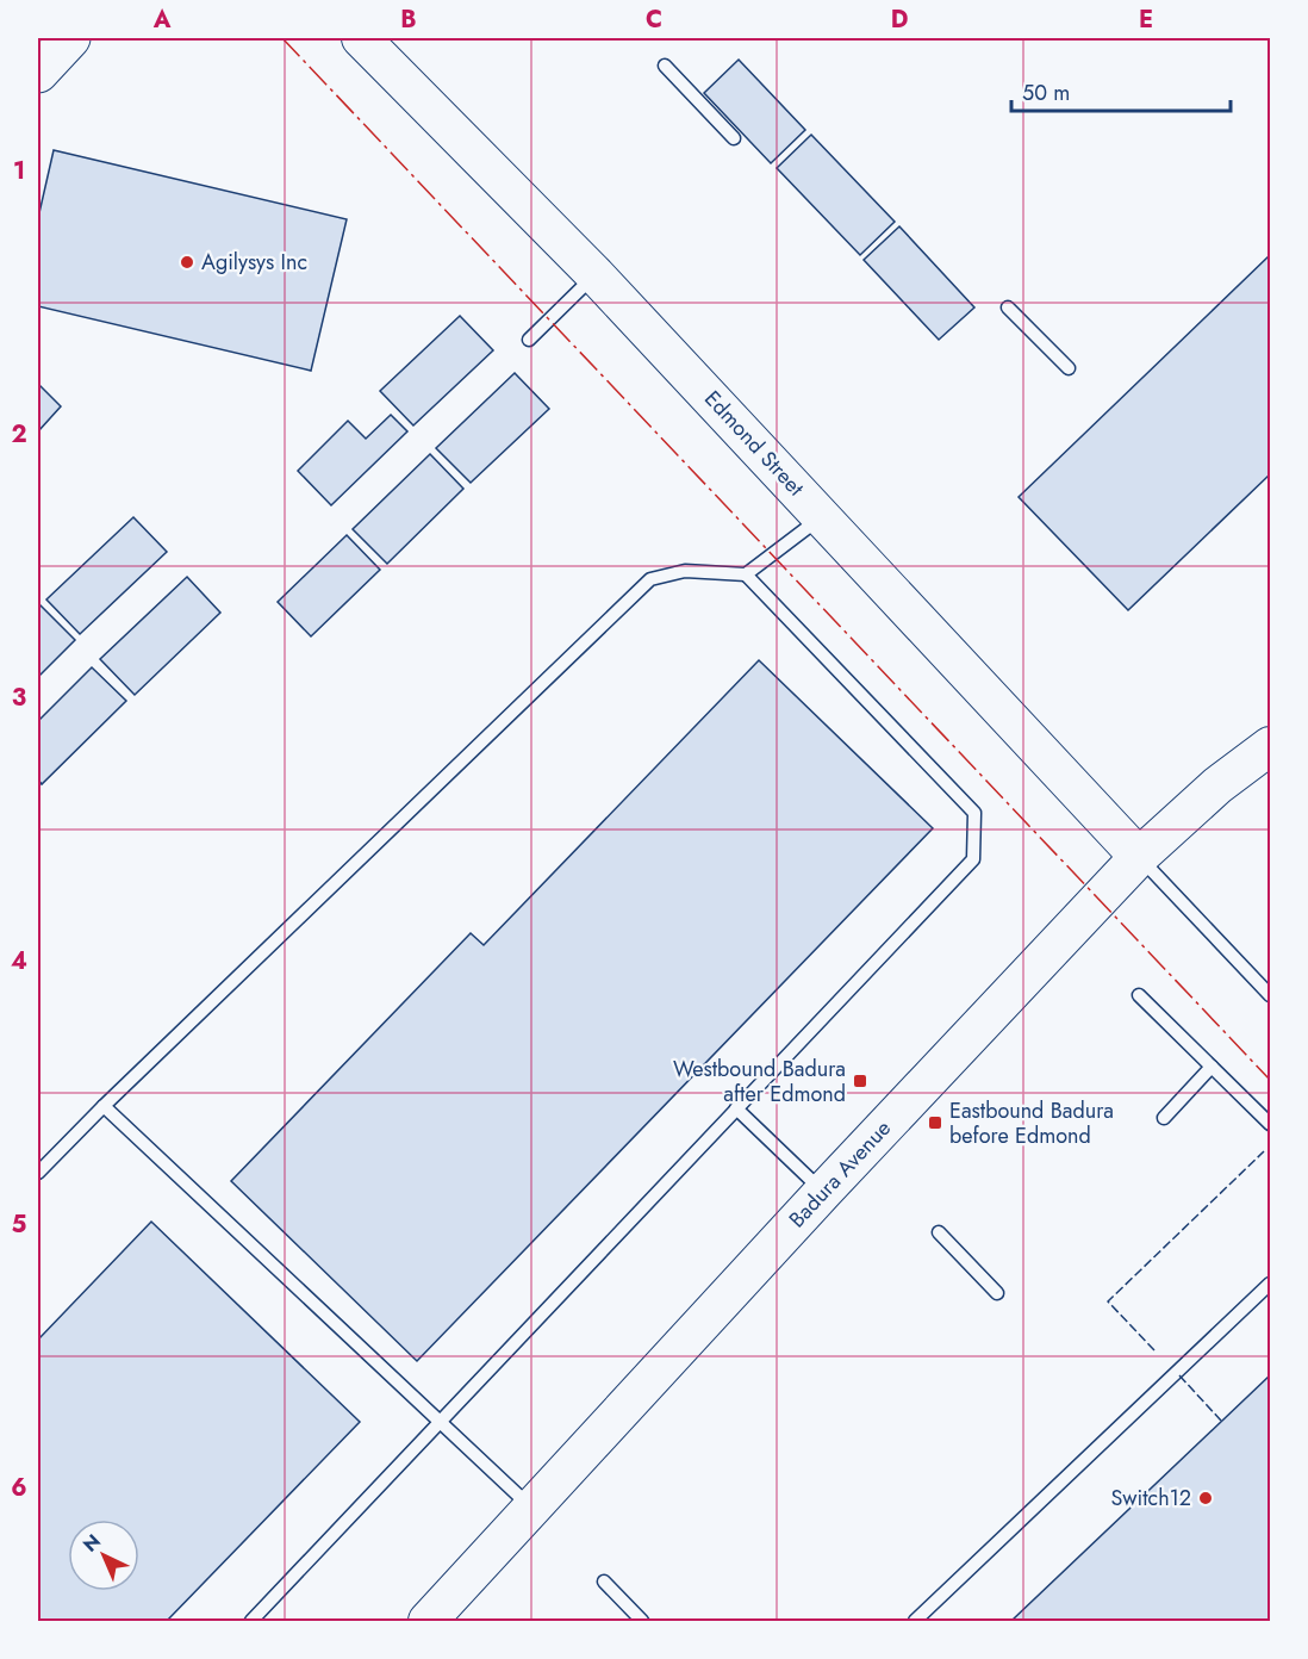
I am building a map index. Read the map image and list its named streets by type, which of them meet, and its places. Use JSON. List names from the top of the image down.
{
  "streets": {
    "main road": ["Edmond Street", "Badura Avenue"]
  },
  "crossings": [
    ["Edmond Street", "Badura Avenue"]
  ],
  "places": {
    "other": ["Agilysys Inc", "Switch12"],
    "transit": ["Westbound Badura after Edmond", "Eastbound Badura before Edmond"]
  },
  "scale_bar": "50 m",
  "north": "top left",
  "grid": {
    "columns": [
      "A",
      "B",
      "C",
      "D",
      "E"
    ],
    "rows": [
      "1",
      "2",
      "3",
      "4",
      "5",
      "6"
    ]
  }
}
